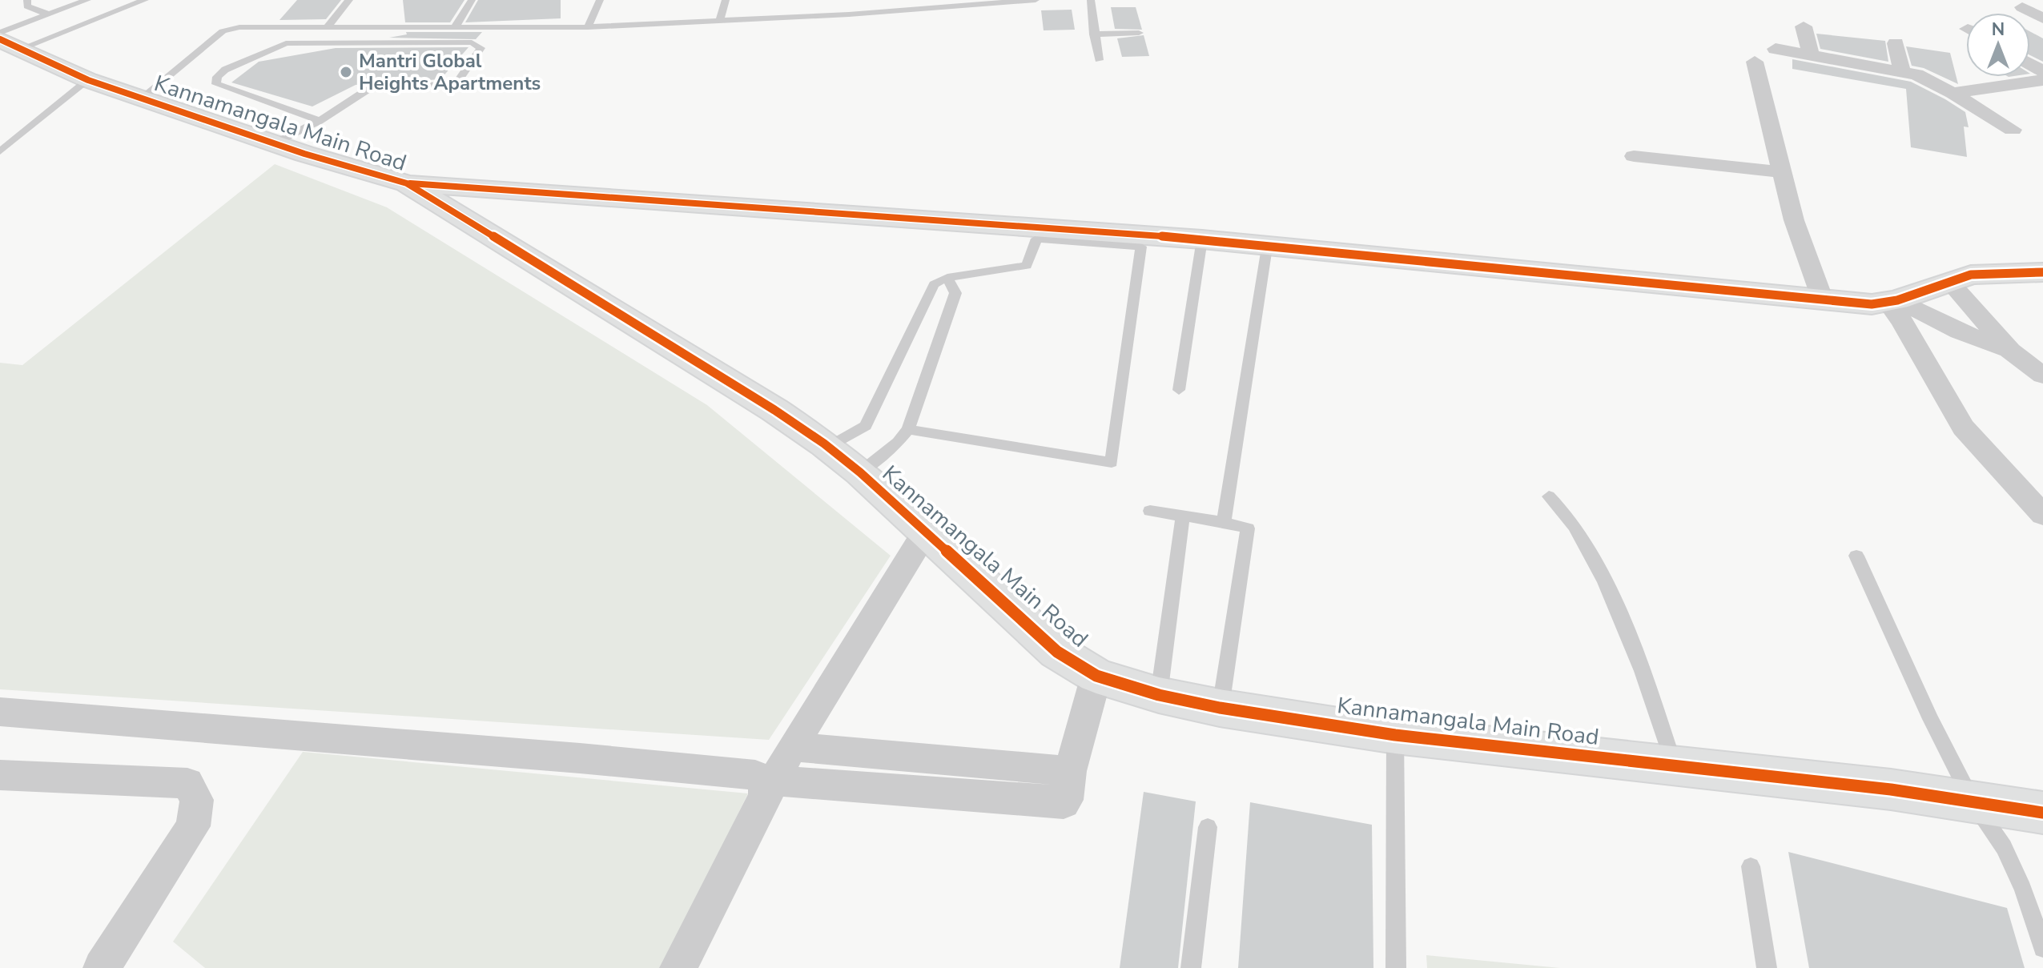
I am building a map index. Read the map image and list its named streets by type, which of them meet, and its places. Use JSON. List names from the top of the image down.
{
  "streets": {
    "street": ["Kannamangala Main Road"]
  },
  "places": ["Mantri Global Heights Apartments"],
  "north": "top"
}
